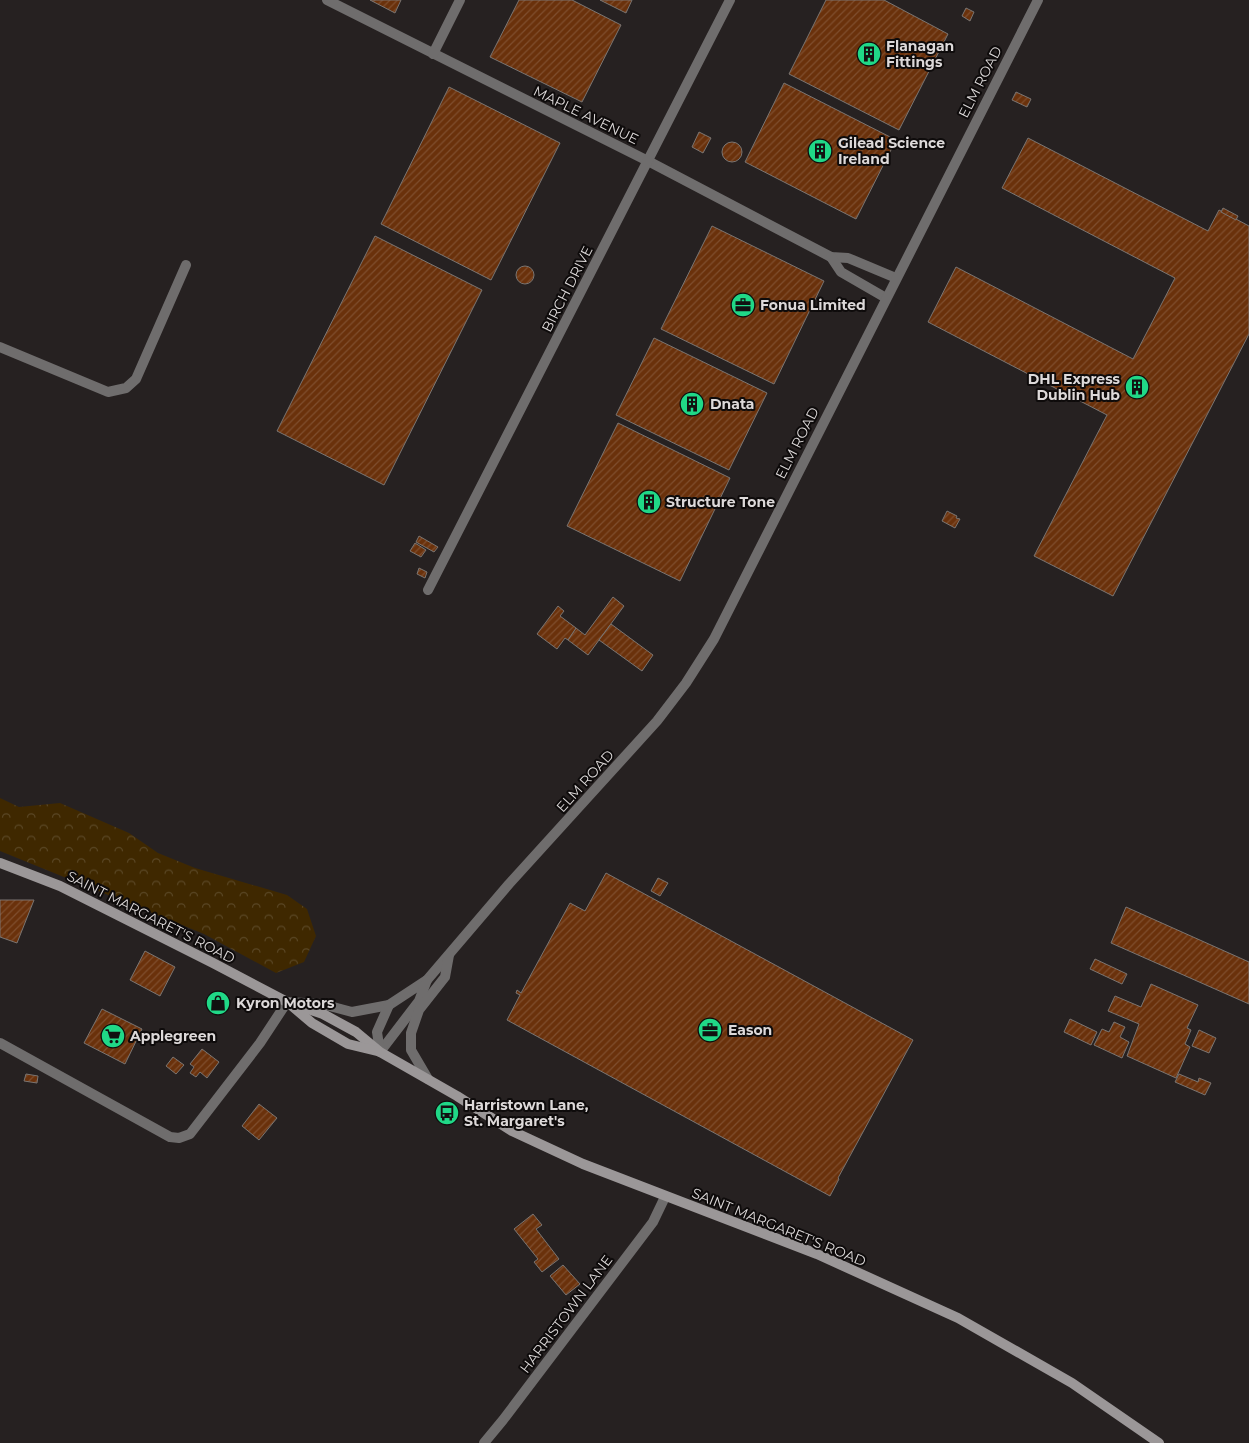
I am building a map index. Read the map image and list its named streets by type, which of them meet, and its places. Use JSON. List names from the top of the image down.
{
  "streets": {
    "main road": ["SAINT MARGARET'S ROAD"],
    "street": [
      "ELM ROAD",
      "MAPLE AVENUE",
      "BIRCH DRIVE",
      "HARRISTOWN LANE"
    ]
  },
  "crossings": [
    ["ELM ROAD", "MAPLE AVENUE"],
    ["ELM ROAD", "SAINT MARGARET'S ROAD"],
    ["MAPLE AVENUE", "BIRCH DRIVE"],
    ["SAINT MARGARET'S ROAD", "HARRISTOWN LANE"]
  ],
  "places": {
    "building": [
      "Flanagan Fittings",
      "Gilead Science Ireland",
      "DHL Express Dublin Hub",
      "Dnata",
      "Structure Tone"
    ],
    "office": ["Fonua Limited", "Eason"],
    "shop": ["Kyron Motors"],
    "supermarket": ["Applegreen"],
    "bus stop": ["Harristown Lane, St. Margaret's"]
  }
}
